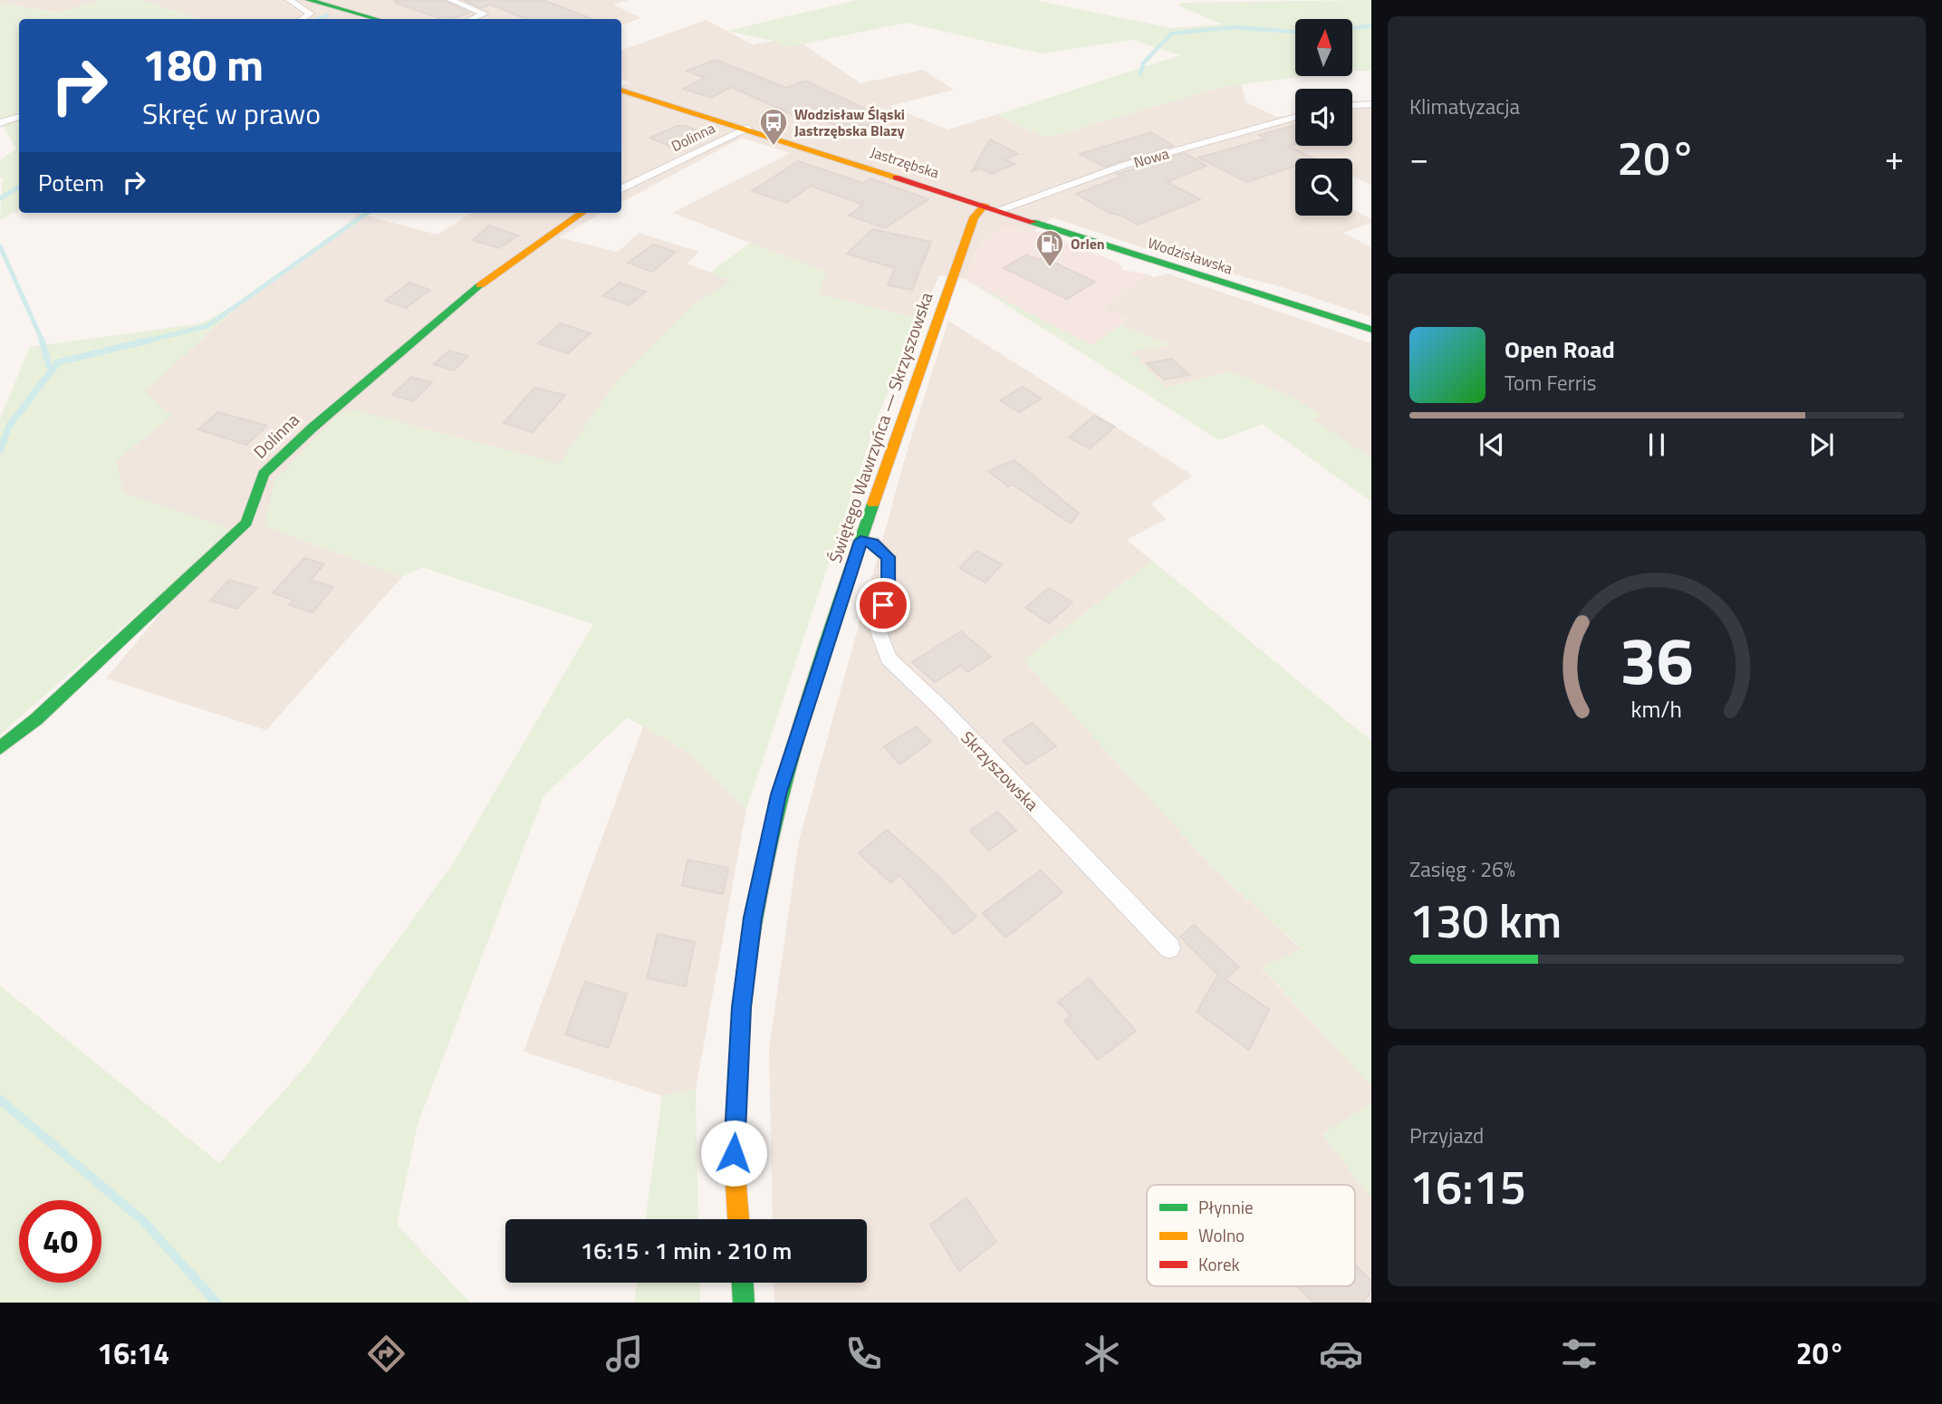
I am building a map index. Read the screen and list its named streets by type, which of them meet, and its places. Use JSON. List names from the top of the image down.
{
  "streets": {
    "street": [
      "Dolinna",
      "Nowa",
      "Jastrzębska",
      "Wodzisławska",
      "Świętego Wawrzyńca — Skrzyszowska",
      "Skrzyszowska"
    ]
  },
  "crossings": [
    ["Dolinna", "Jastrzębska"],
    ["Nowa", "Jastrzębska"],
    ["Nowa", "Wodzisławska"],
    ["Jastrzębska", "Wodzisławska"],
    ["Jastrzębska", "Świętego Wawrzyńca — Skrzyszowska"],
    ["Świętego Wawrzyńca — Skrzyszowska", "Skrzyszowska"]
  ],
  "places": {
    "bus stop": ["Wodzisław Śląski Jastrzębska Blazy"],
    "fuel station": ["Orlen"]
  },
  "legend": ["Płynnie", "Wolno", "Korek"],
  "north": "top",
  "page": {
    "tile": [
      "Klimatyzacja",
      ["Zasięg · 26%", "130 km"],
      ["Przyjazd", "16:15"]
    ],
    "turn": ["180 m", "Skręć w prawo"],
    "heat": ["−", "20°", "+"],
    "then": "Potem",
    "song": ["Open Road", "Tom Ferris"],
    "limit": "40",
    "trip": "16:15 · 1 min · 210 m",
    "tabs": ["16:14", "20°"],
    "gauge": ["36", "km/h"]
  }
}
